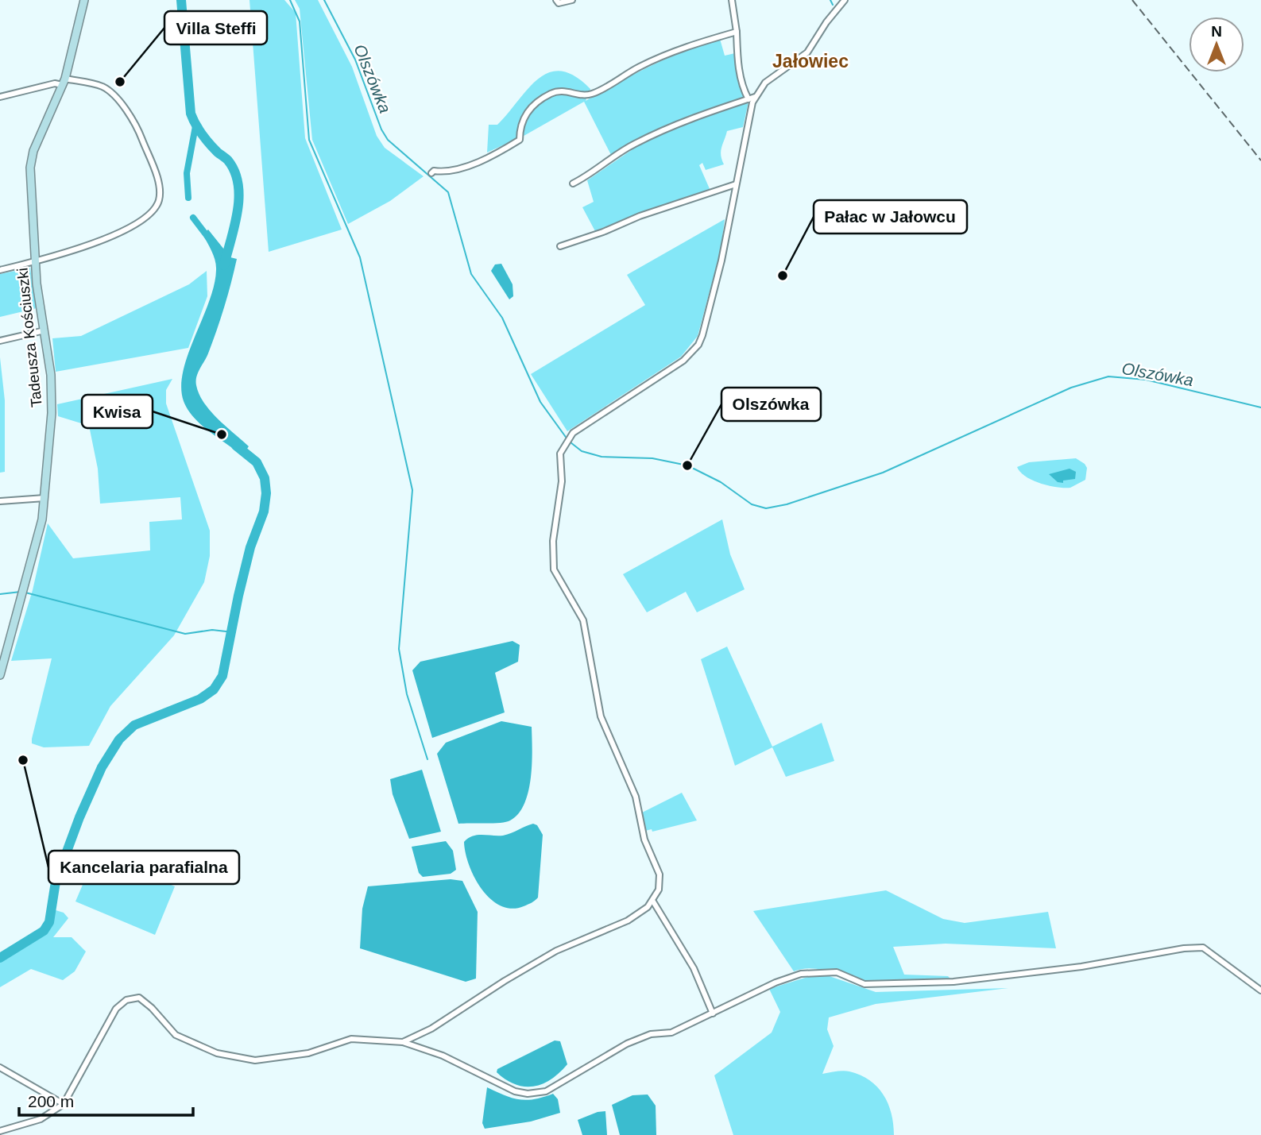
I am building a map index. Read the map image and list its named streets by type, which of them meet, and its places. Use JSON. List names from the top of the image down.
{
  "streets": {
    "main road": ["Tadeusza Kościuszki"]
  },
  "districts": ["Jałowiec"],
  "water": ["Olszówka"],
  "places": [
    "Villa Steffi",
    "Pałac w Jałowcu",
    "Kwisa",
    "Olszówka",
    "Kancelaria parafialna"
  ],
  "scale_bar": "200 m",
  "north": "top"
}
